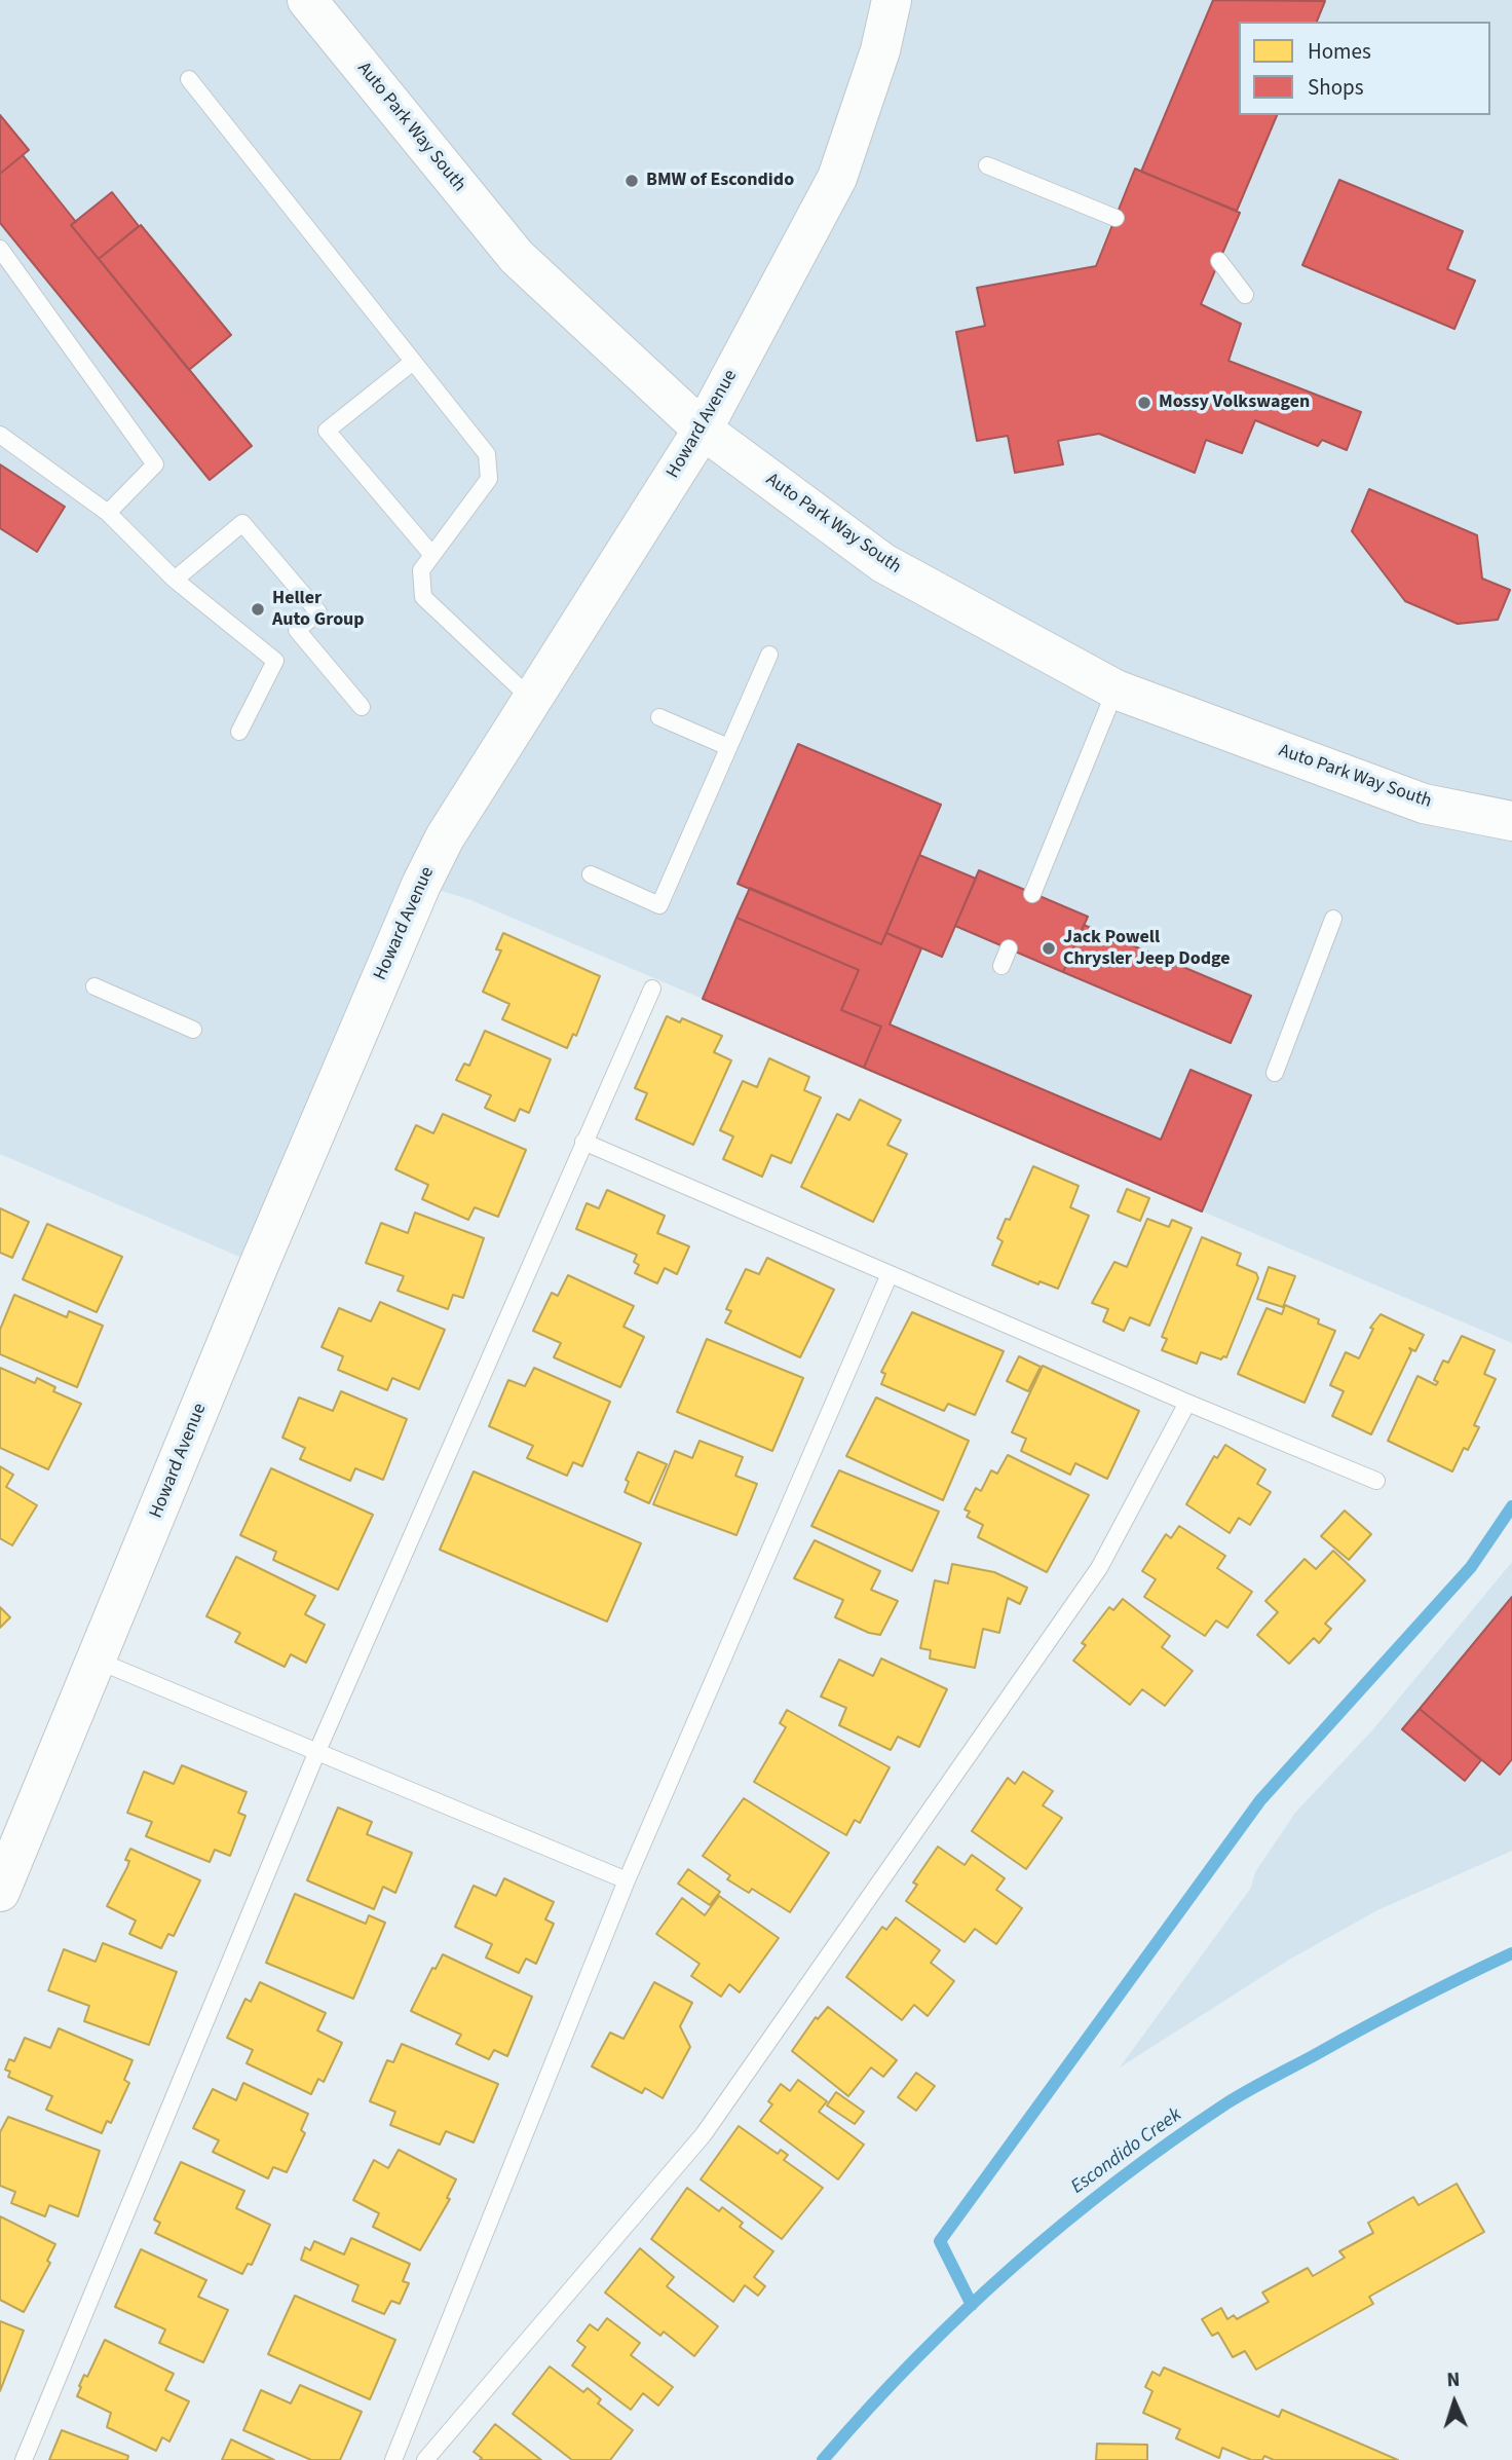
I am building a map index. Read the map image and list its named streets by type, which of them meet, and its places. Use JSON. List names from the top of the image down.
{
  "streets": {
    "street": ["Auto Park Way South", "Howard Avenue"]
  },
  "crossings": [
    ["Auto Park Way South", "Howard Avenue"]
  ],
  "water": ["Escondido Creek"],
  "places": [
    "BMW of Escondido",
    "Mossy Volkswagen",
    "Heller Auto Group",
    "Jack Powell Chrysler Jeep Dodge"
  ],
  "legend": ["Homes", "Shops"],
  "north": "top"
}
